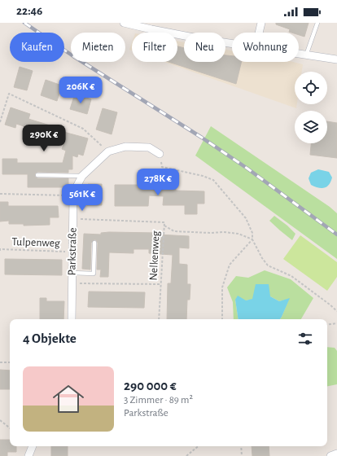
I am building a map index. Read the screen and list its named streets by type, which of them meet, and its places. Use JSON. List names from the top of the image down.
{
  "streets": {
    "street": ["Parkstraße"],
    "path": ["Tulpenweg", "Nelkenweg"]
  },
  "crossings": [
    ["Tulpenweg", "Parkstraße"],
    ["Parkstraße", "Nelkenweg"]
  ],
  "page": {
    "status": "22:46",
    "chip": [
      "Kaufen",
      "Mieten",
      "Filter",
      "Neu",
      "Wohnung"
    ],
    "price": [
      "206K €",
      "290K €",
      "278K €",
      "561K €"
    ],
    "heading": "4 Objekte",
    "list": [
      {
        "name": "290 000 €",
        "note": "3 Zimmer · 89 m² · Parkstraße"
      }
    ]
  }
}
